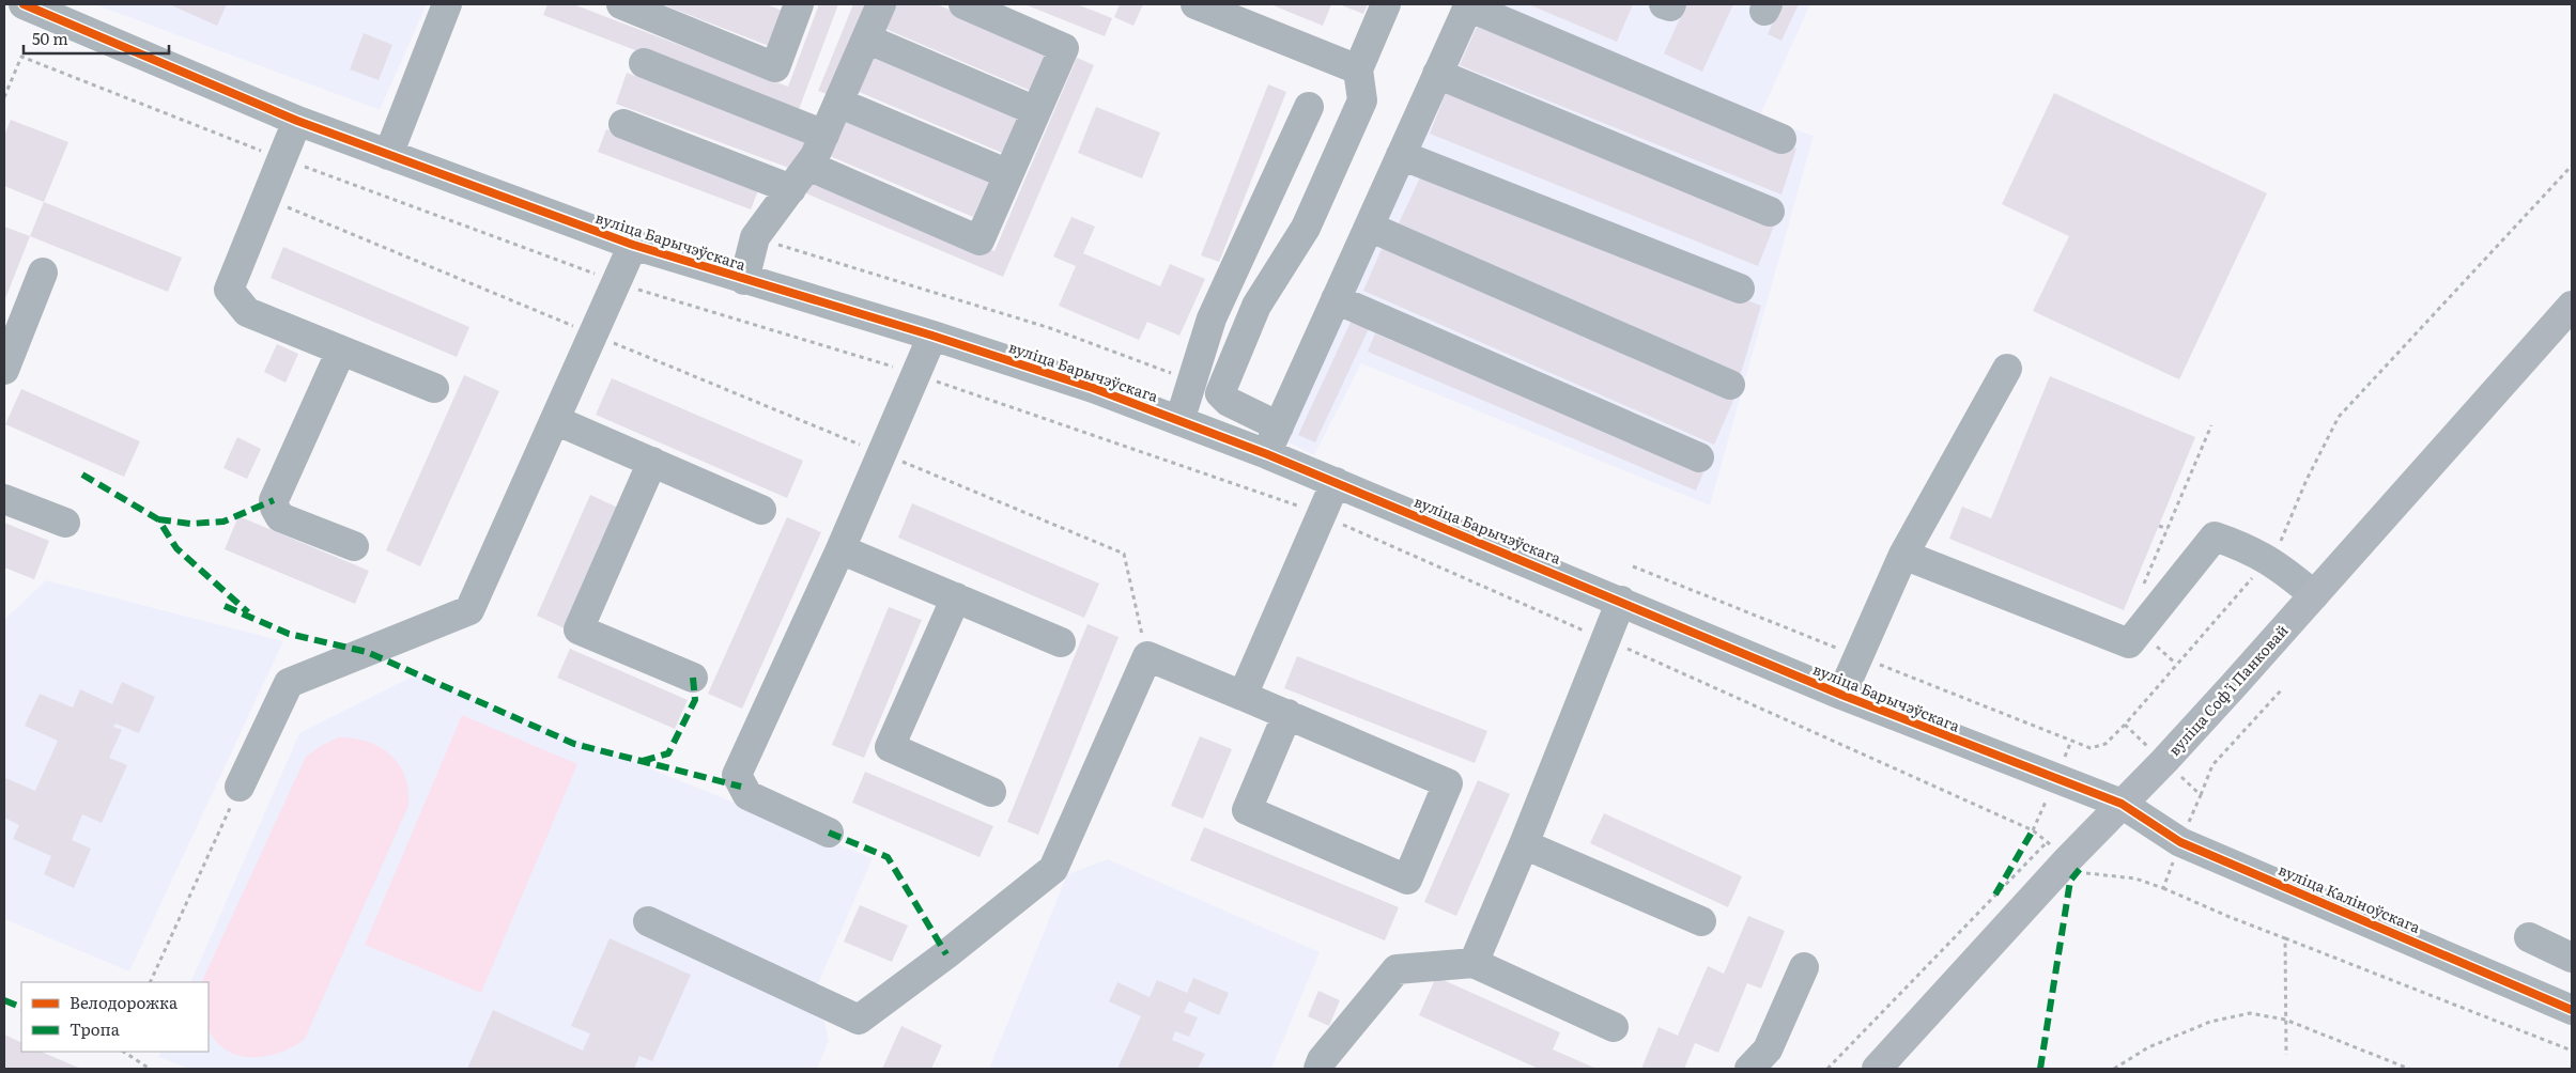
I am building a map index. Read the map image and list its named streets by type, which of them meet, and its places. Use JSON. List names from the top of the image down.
{
  "streets": {
    "main road": ["вуліца Софʼі Панковай"],
    "street": ["вуліца Барычэўскага", "вуліца Каліноўскага"]
  },
  "crossings": [
    ["вуліца Барычэўскага", "вуліца Софʼі Панковай"],
    ["вуліца Барычэўскага", "вуліца Каліноўскага"],
    ["вуліца Софʼі Панковай", "вуліца Каліноўскага"]
  ],
  "legend": ["Велодорожка", "Тропа"],
  "scale_bar": "50 m"
}
